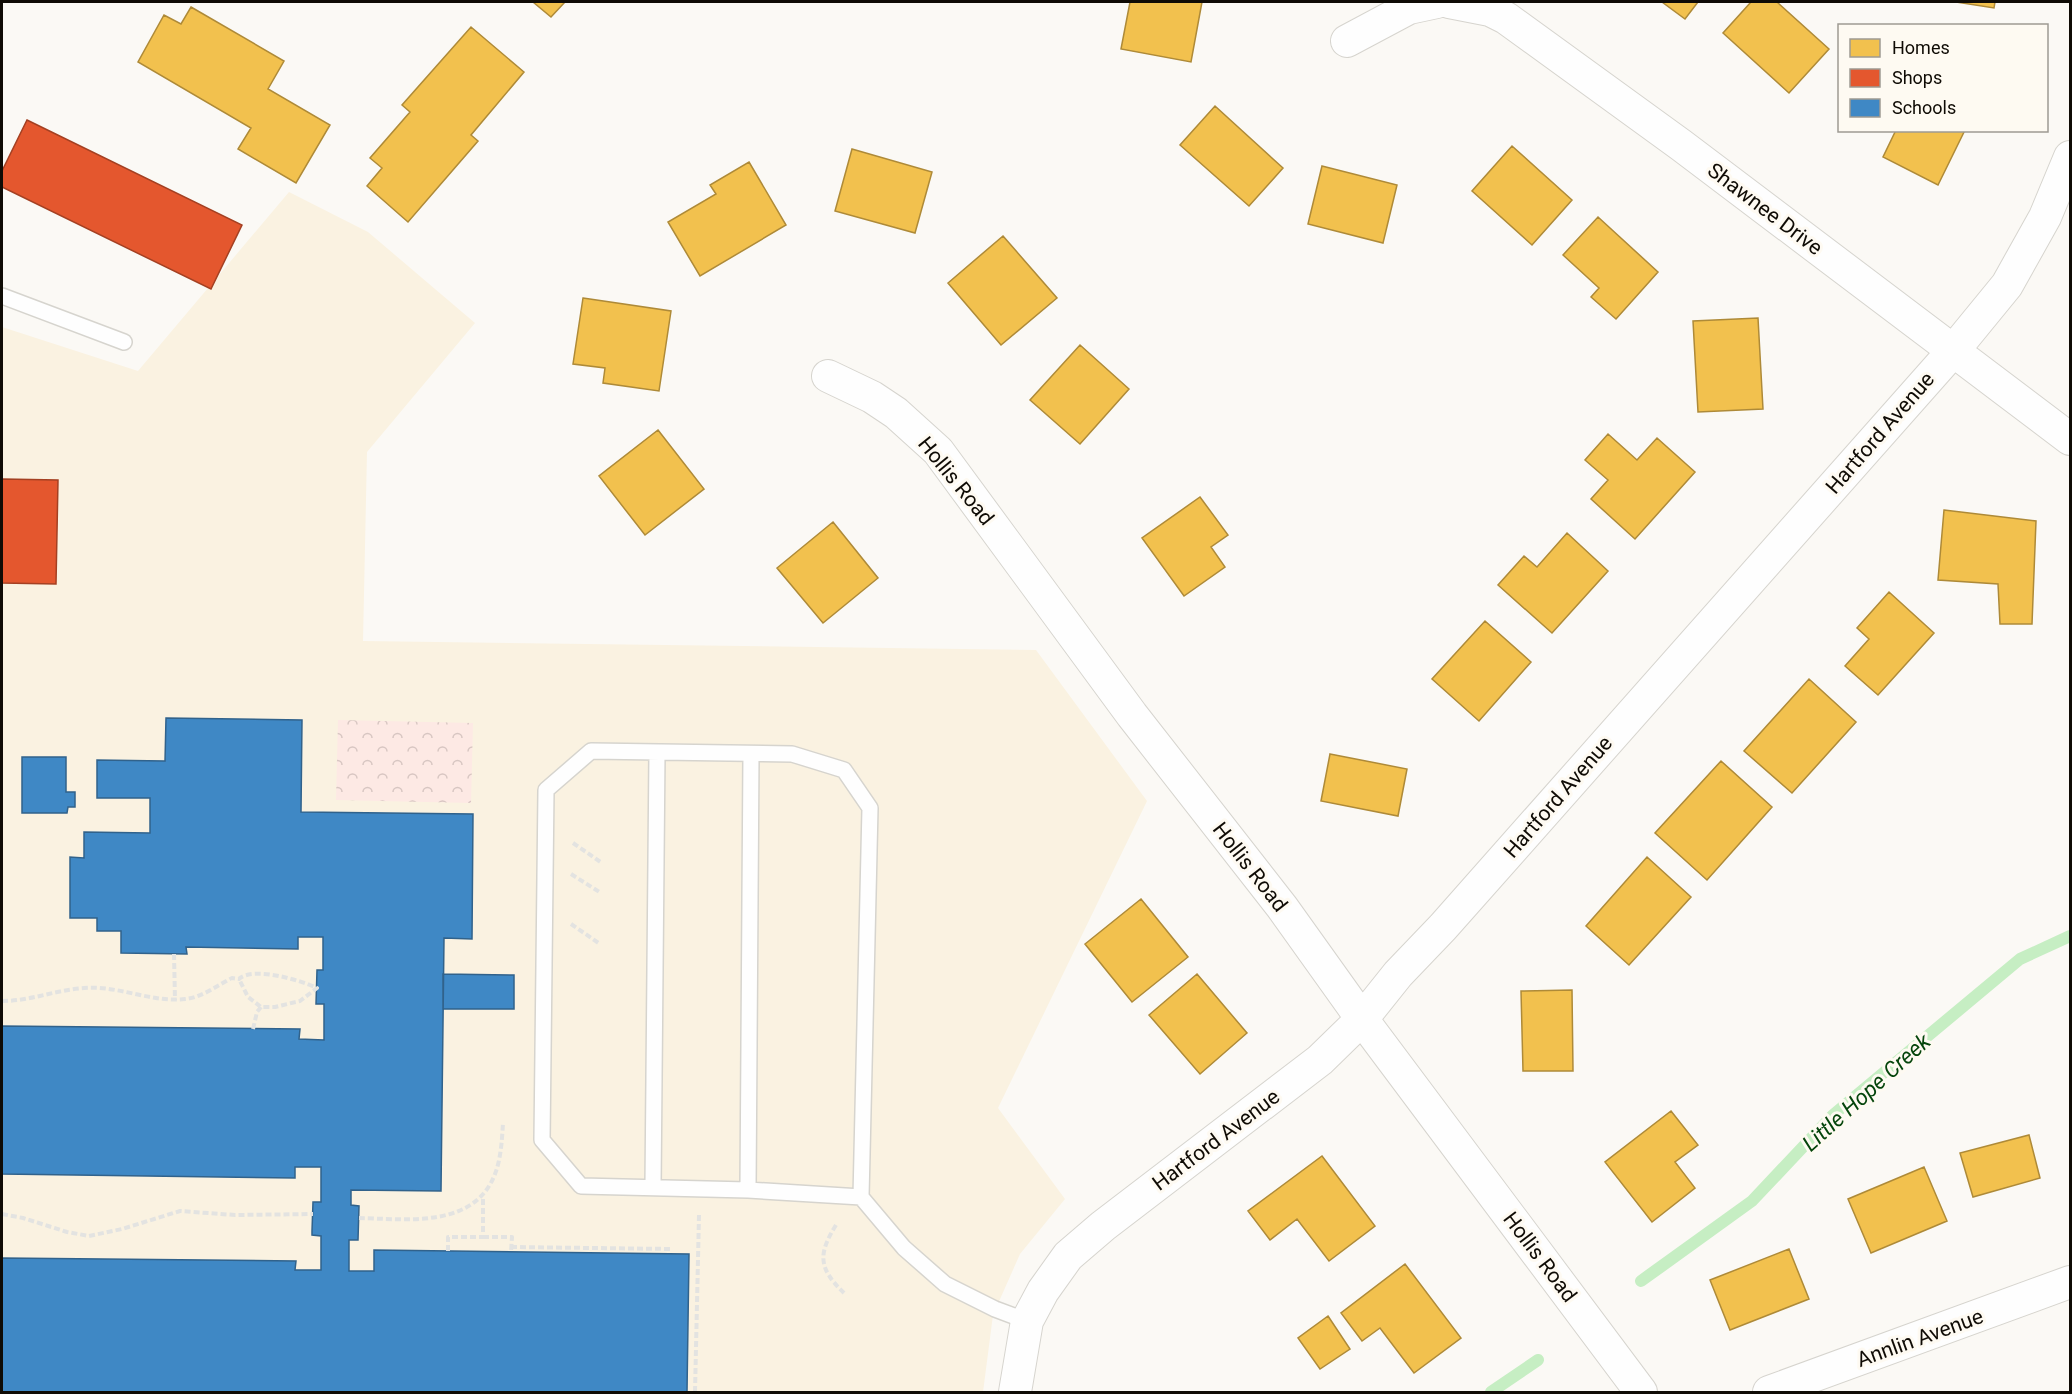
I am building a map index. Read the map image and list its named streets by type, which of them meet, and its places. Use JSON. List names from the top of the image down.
{
  "streets": {
    "street": [
      "Shawnee Drive",
      "Hartford Avenue",
      "Hollis Road",
      "Annlin Avenue"
    ]
  },
  "crossings": [
    ["Shawnee Drive", "Hartford Avenue"],
    ["Hartford Avenue", "Hollis Road"]
  ],
  "water": ["Little Hope Creek"],
  "legend": ["Homes", "Shops", "Schools"]
}
